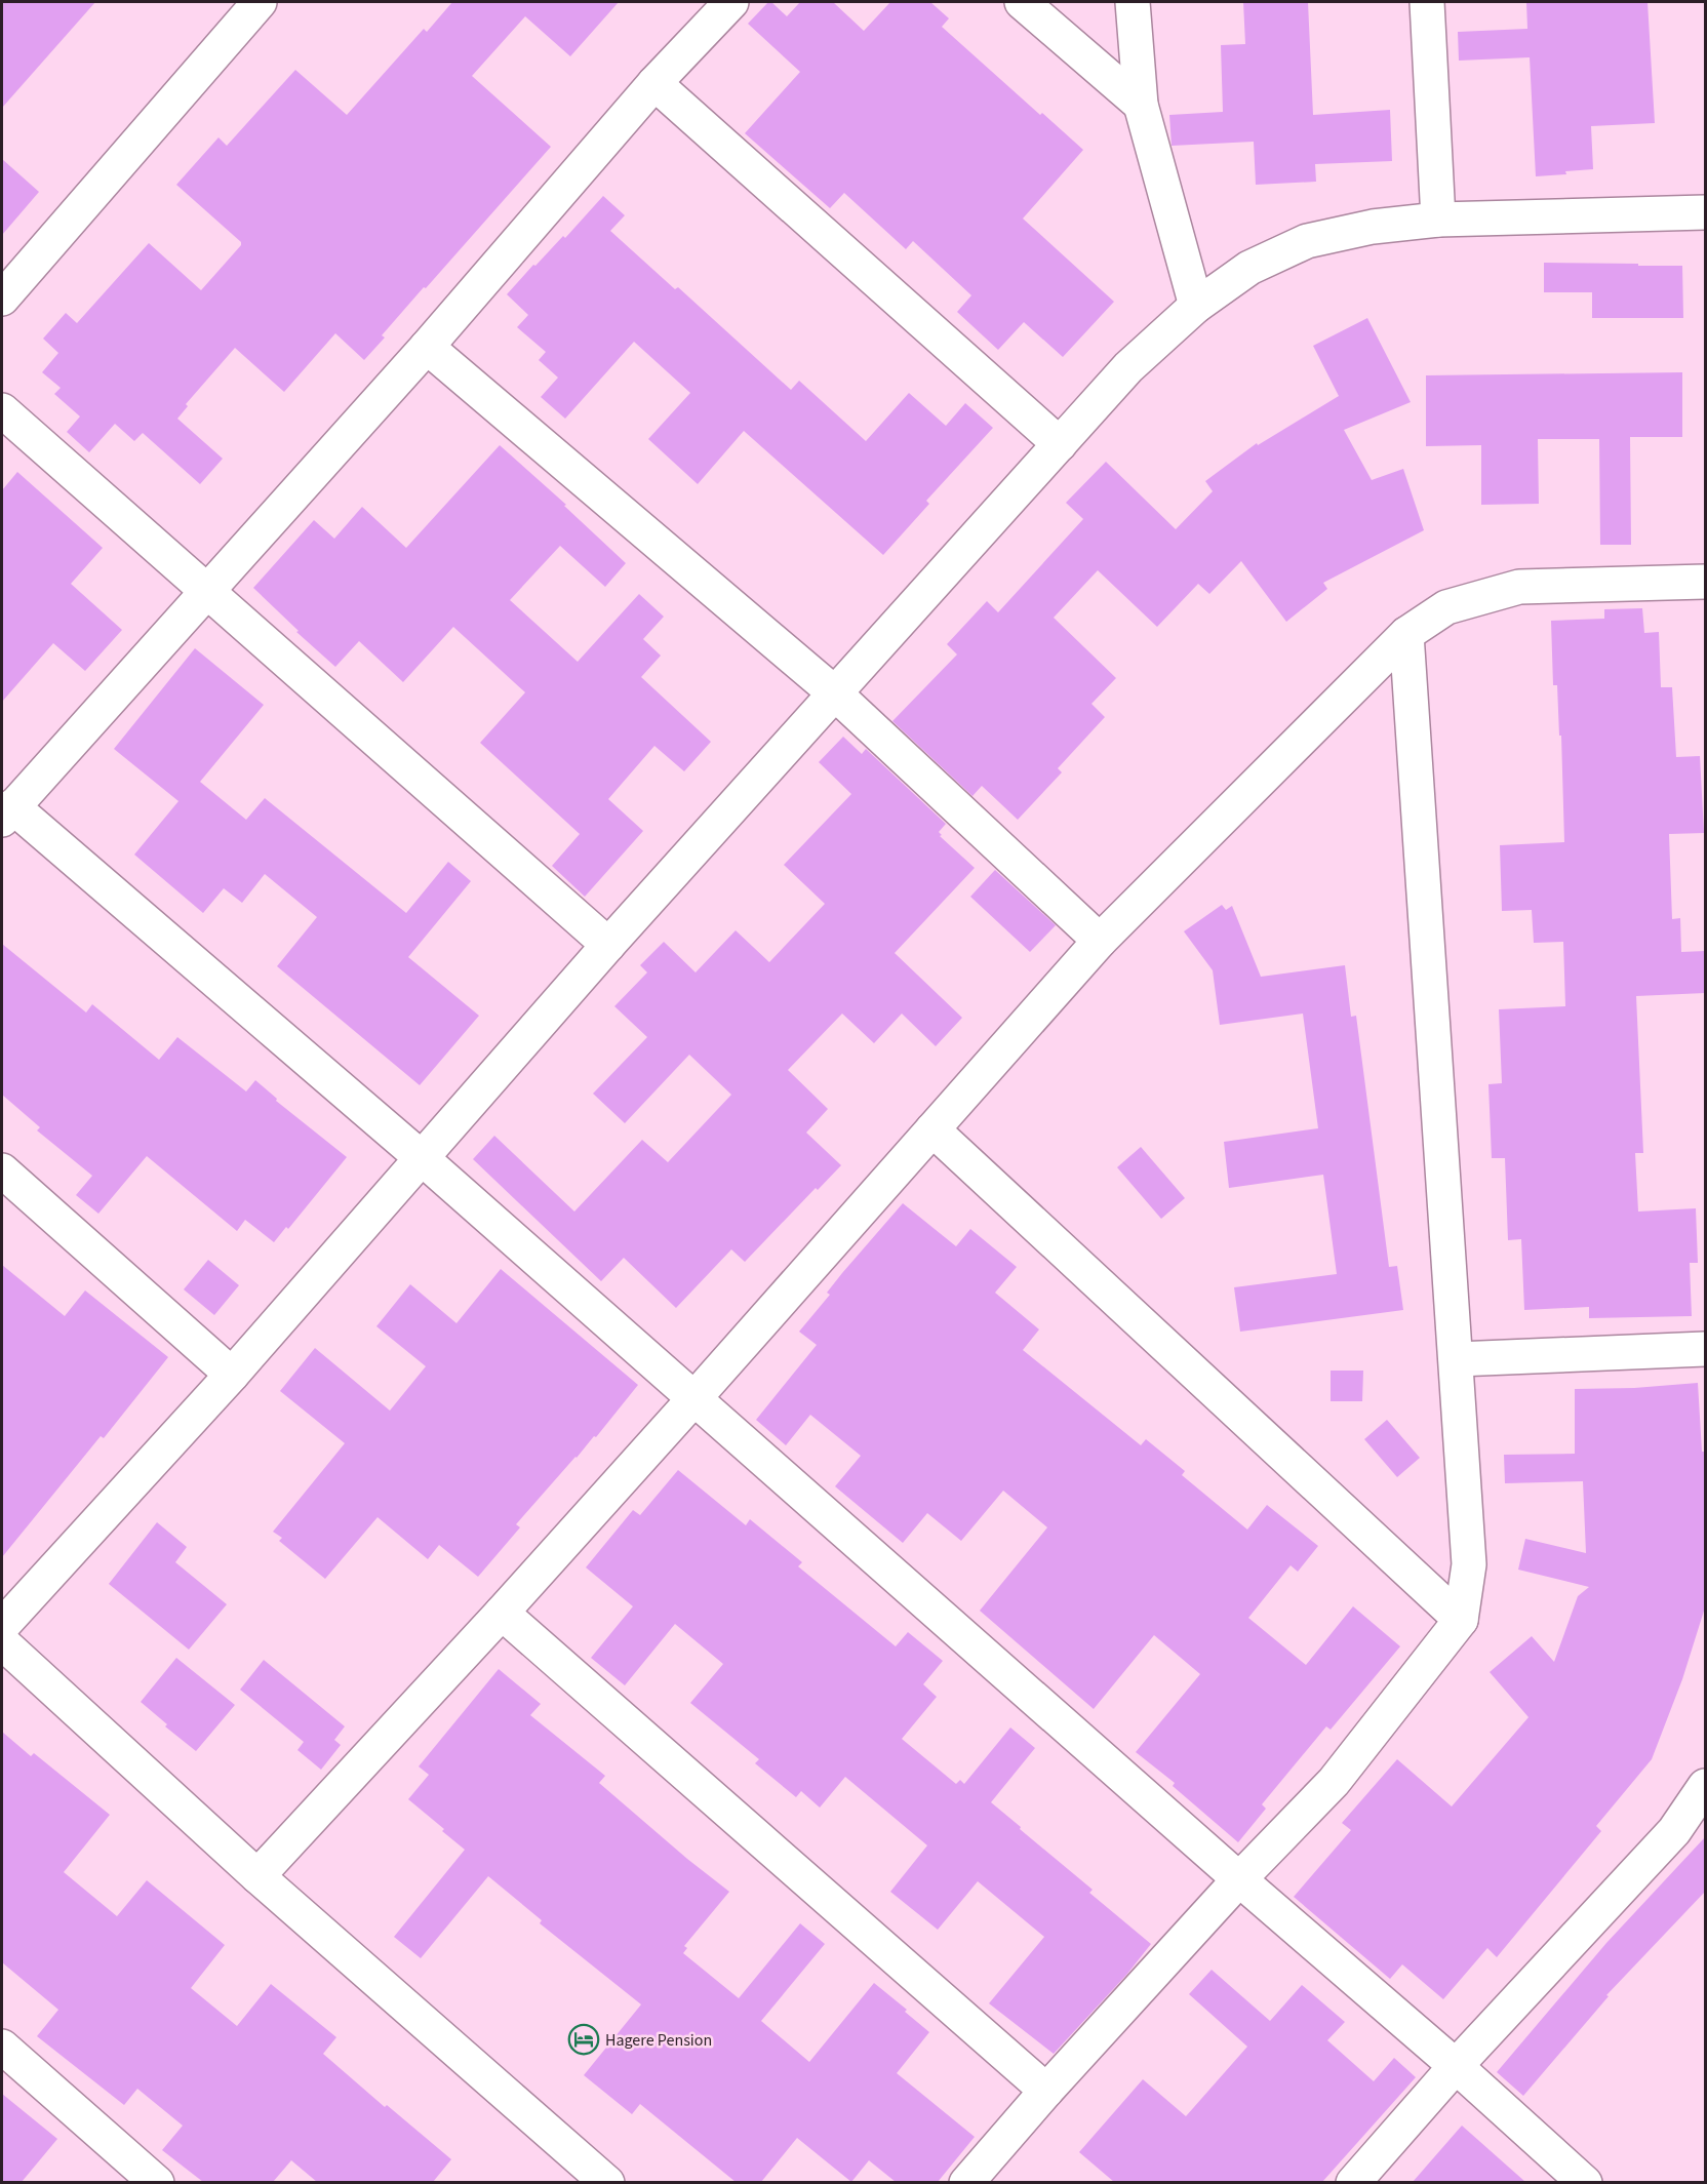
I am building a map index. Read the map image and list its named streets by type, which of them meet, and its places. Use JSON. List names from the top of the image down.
{
  "places": {
    "hotel": ["Hagere Pension"]
  }
}
